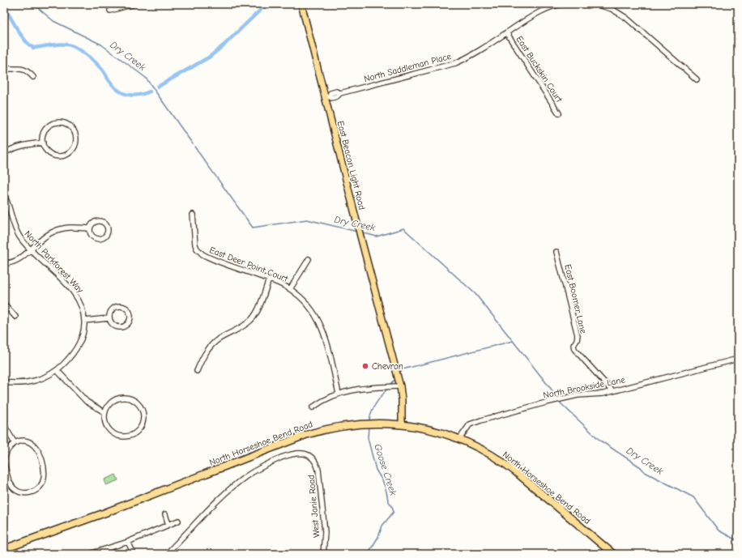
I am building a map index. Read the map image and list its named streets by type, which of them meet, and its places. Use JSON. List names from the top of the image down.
{
  "streets": {
    "highway": ["North Horseshoe Bend Road"],
    "main road": ["East Beacon Light Road"],
    "street": [
      "North Saddleman Place",
      "East Buckskin Court",
      "North Parkforest Way",
      "East Deer Point Court",
      "East Boomer Lane",
      "North Brookside Lane",
      "West Janie Road"
    ]
  },
  "crossings": [
    ["North Saddleman Place", "East Buckskin Court"],
    ["North Saddleman Place", "East Beacon Light Road"],
    ["East Beacon Light Road", "North Horseshoe Bend Road"],
    ["East Deer Point Court", "North Horseshoe Bend Road"],
    ["East Boomer Lane", "North Brookside Lane"],
    ["North Brookside Lane", "North Horseshoe Bend Road"]
  ],
  "water": ["Dry Creek", "Goose Creek"],
  "places": ["Chevron"]
}
